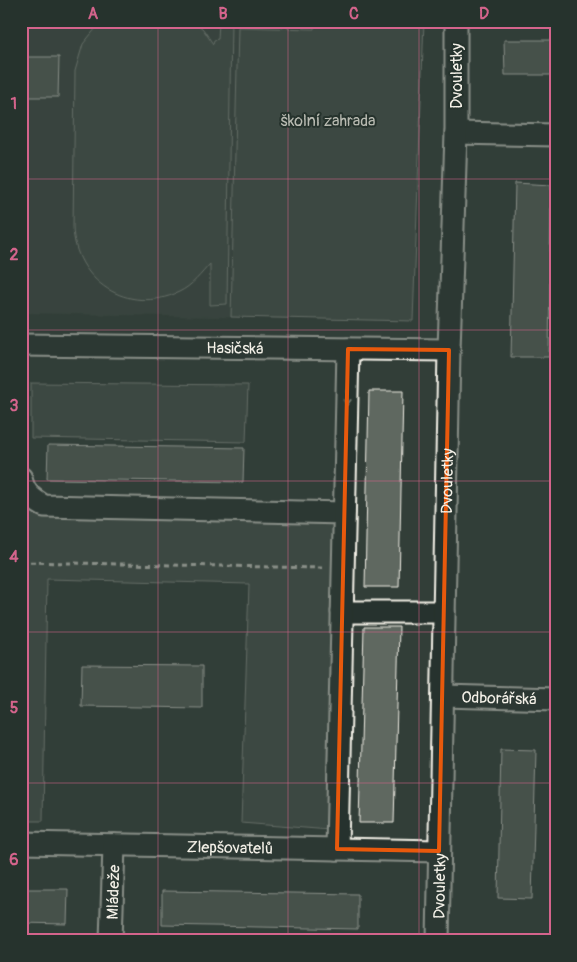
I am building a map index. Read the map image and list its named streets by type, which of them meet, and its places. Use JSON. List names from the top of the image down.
{
  "streets": {
    "street": [
      "Dvouletky",
      "Hasičská",
      "Odborářská",
      "Zlepšovatelů",
      "Mládeže"
    ]
  },
  "crossings": [
    ["Dvouletky", "Hasičská"],
    ["Dvouletky", "Odborářská"],
    ["Dvouletky", "Zlepšovatelů"],
    ["Zlepšovatelů", "Mládeže"]
  ],
  "parks": ["školní zahrada"],
  "grid": {
    "columns": [
      "A",
      "B",
      "C",
      "D"
    ],
    "rows": [
      "1",
      "2",
      "3",
      "4",
      "5",
      "6"
    ]
  }
}
